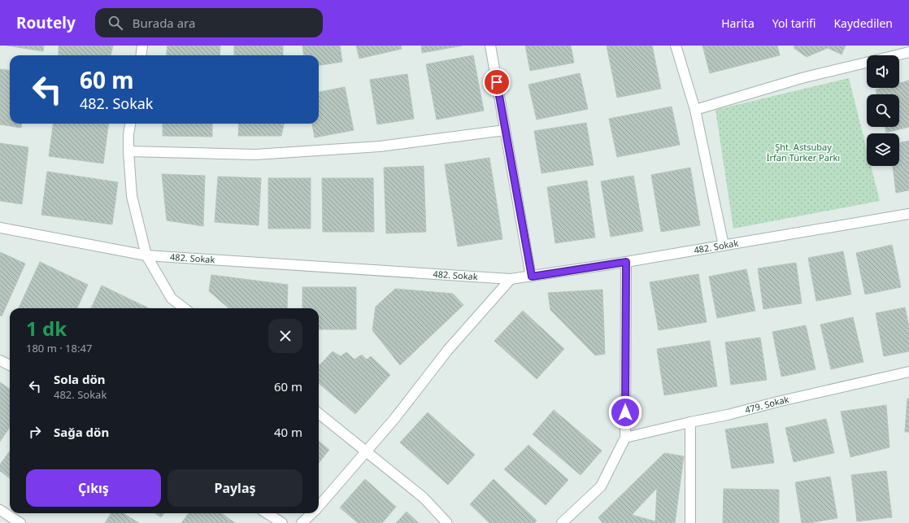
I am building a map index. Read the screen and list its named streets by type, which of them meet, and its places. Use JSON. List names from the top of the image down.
{
  "streets": {
    "street": ["482. Sokak", "479. Sokak"]
  },
  "parks": ["Şht. Astsubay İrfan Türker Parkı"],
  "page": {
    "header": "Routely",
    "search": "Burada ara",
    "nav": ["Harita", "Yol tarifi", "Kaydedilen"],
    "turn": ["60 m", "482. Sokak"],
    "heading": ["1 dk", "180 m · 18:47"],
    "list": [
      {
        "name": "Sola dön",
        "note": "482. Sokak",
        "value": "60 m"
      },
      {
        "name": "Sağa dön",
        "value": "40 m"
      }
    ],
    "buttons": ["Çıkış", "Paylaş"]
  }
}
